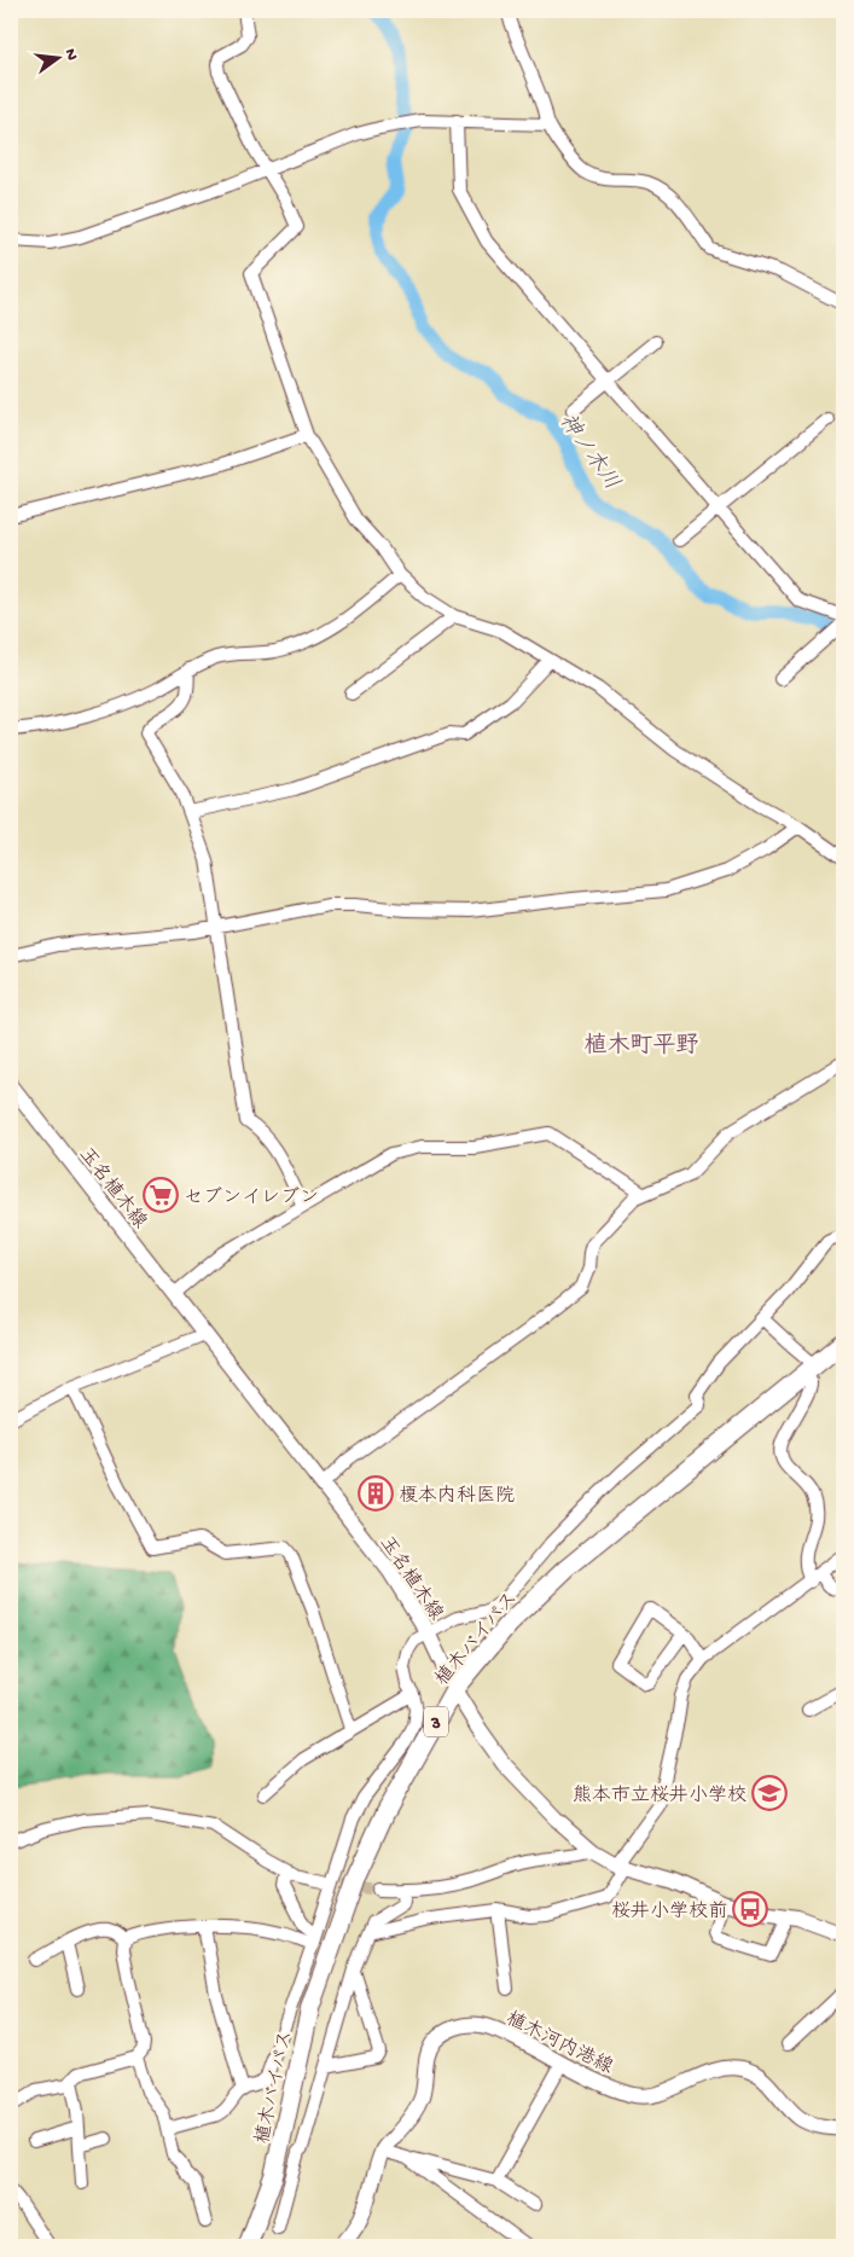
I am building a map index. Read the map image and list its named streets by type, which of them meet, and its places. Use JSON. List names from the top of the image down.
{
  "streets": {
    "highway": ["植木バイパス", "3"],
    "main road": ["玉名植木線", "植木河内港線"]
  },
  "crossings": [
    ["玉名植木線", "植木バイパス"]
  ],
  "districts": ["植木町平野"],
  "water": ["神ノ木川"],
  "places": {
    "supermarket": ["セブンイレブン"],
    "building": ["榎本内科医院"],
    "school or university": ["熊本市立桜井小学校"],
    "bus stop": ["桜井小学校前"]
  },
  "north": "right"
}
